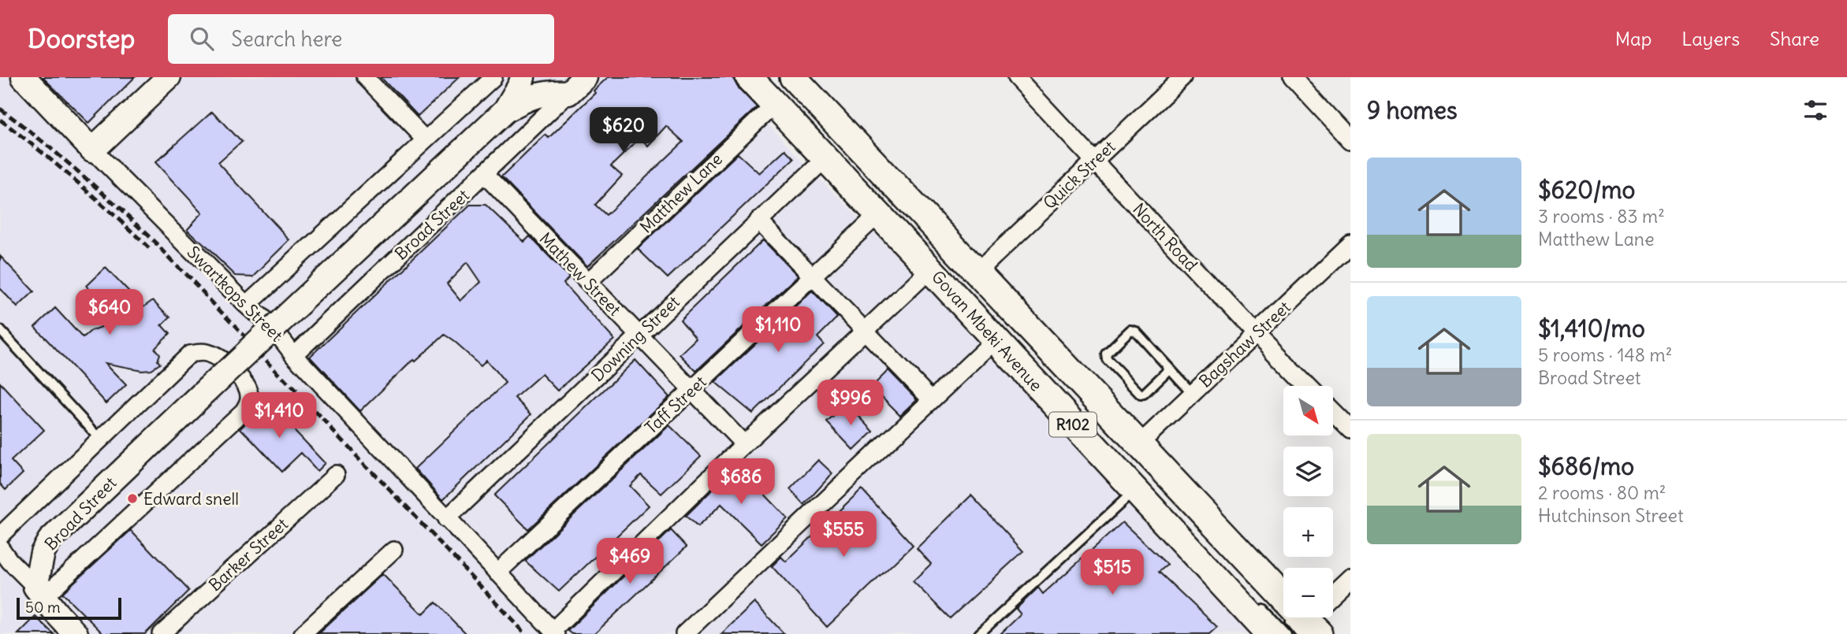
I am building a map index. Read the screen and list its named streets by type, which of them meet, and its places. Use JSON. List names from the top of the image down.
{
  "streets": {
    "main road": ["Govan Mbeki Avenue", "R102"],
    "street": [
      "Quick Street",
      "Matthew Lane",
      "Broad Street",
      "North Road",
      "Mathew Street",
      "Swartkops Street",
      "Downing Street",
      "Bagshaw Street",
      "Taff Street",
      "Barker Street"
    ]
  },
  "crossings": [
    ["Quick Street", "North Road"],
    ["Quick Street", "Govan Mbeki Avenue"],
    ["Matthew Lane", "Mathew Street"],
    ["Matthew Lane", "Govan Mbeki Avenue"],
    ["Broad Street", "Mathew Street"],
    ["Broad Street", "Swartkops Street"],
    ["North Road", "Bagshaw Street"],
    ["Mathew Street", "Downing Street"],
    ["Mathew Street", "Taff Street"],
    ["Swartkops Street", "Downing Street"],
    ["Swartkops Street", "Taff Street"],
    ["Govan Mbeki Avenue", "Downing Street"],
    ["Govan Mbeki Avenue", "Bagshaw Street"],
    ["Govan Mbeki Avenue", "Taff Street"]
  ],
  "places": ["Edward snell"],
  "scale_bar": "50 m",
  "north": "bottom right",
  "page": {
    "header": "Doorstep",
    "search": "Search here",
    "nav": ["Map", "Layers", "Share"],
    "heading": "9 homes",
    "price": [
      "$620",
      "$640",
      "$1,110",
      "$996",
      "$1,410",
      "$686",
      "$555",
      "$469",
      "$515"
    ],
    "list": [
      {
        "name": "$620/mo",
        "note": "3 rooms · 83 m² · Matthew Lane"
      },
      {
        "name": "$1,410/mo",
        "note": "5 rooms · 148 m² · Broad Street"
      },
      {
        "name": "$686/mo",
        "note": "2 rooms · 80 m² · Hutchinson Street"
      }
    ],
    "map_buttons": ["+", "−"],
    "scale": "50 m"
  }
}
